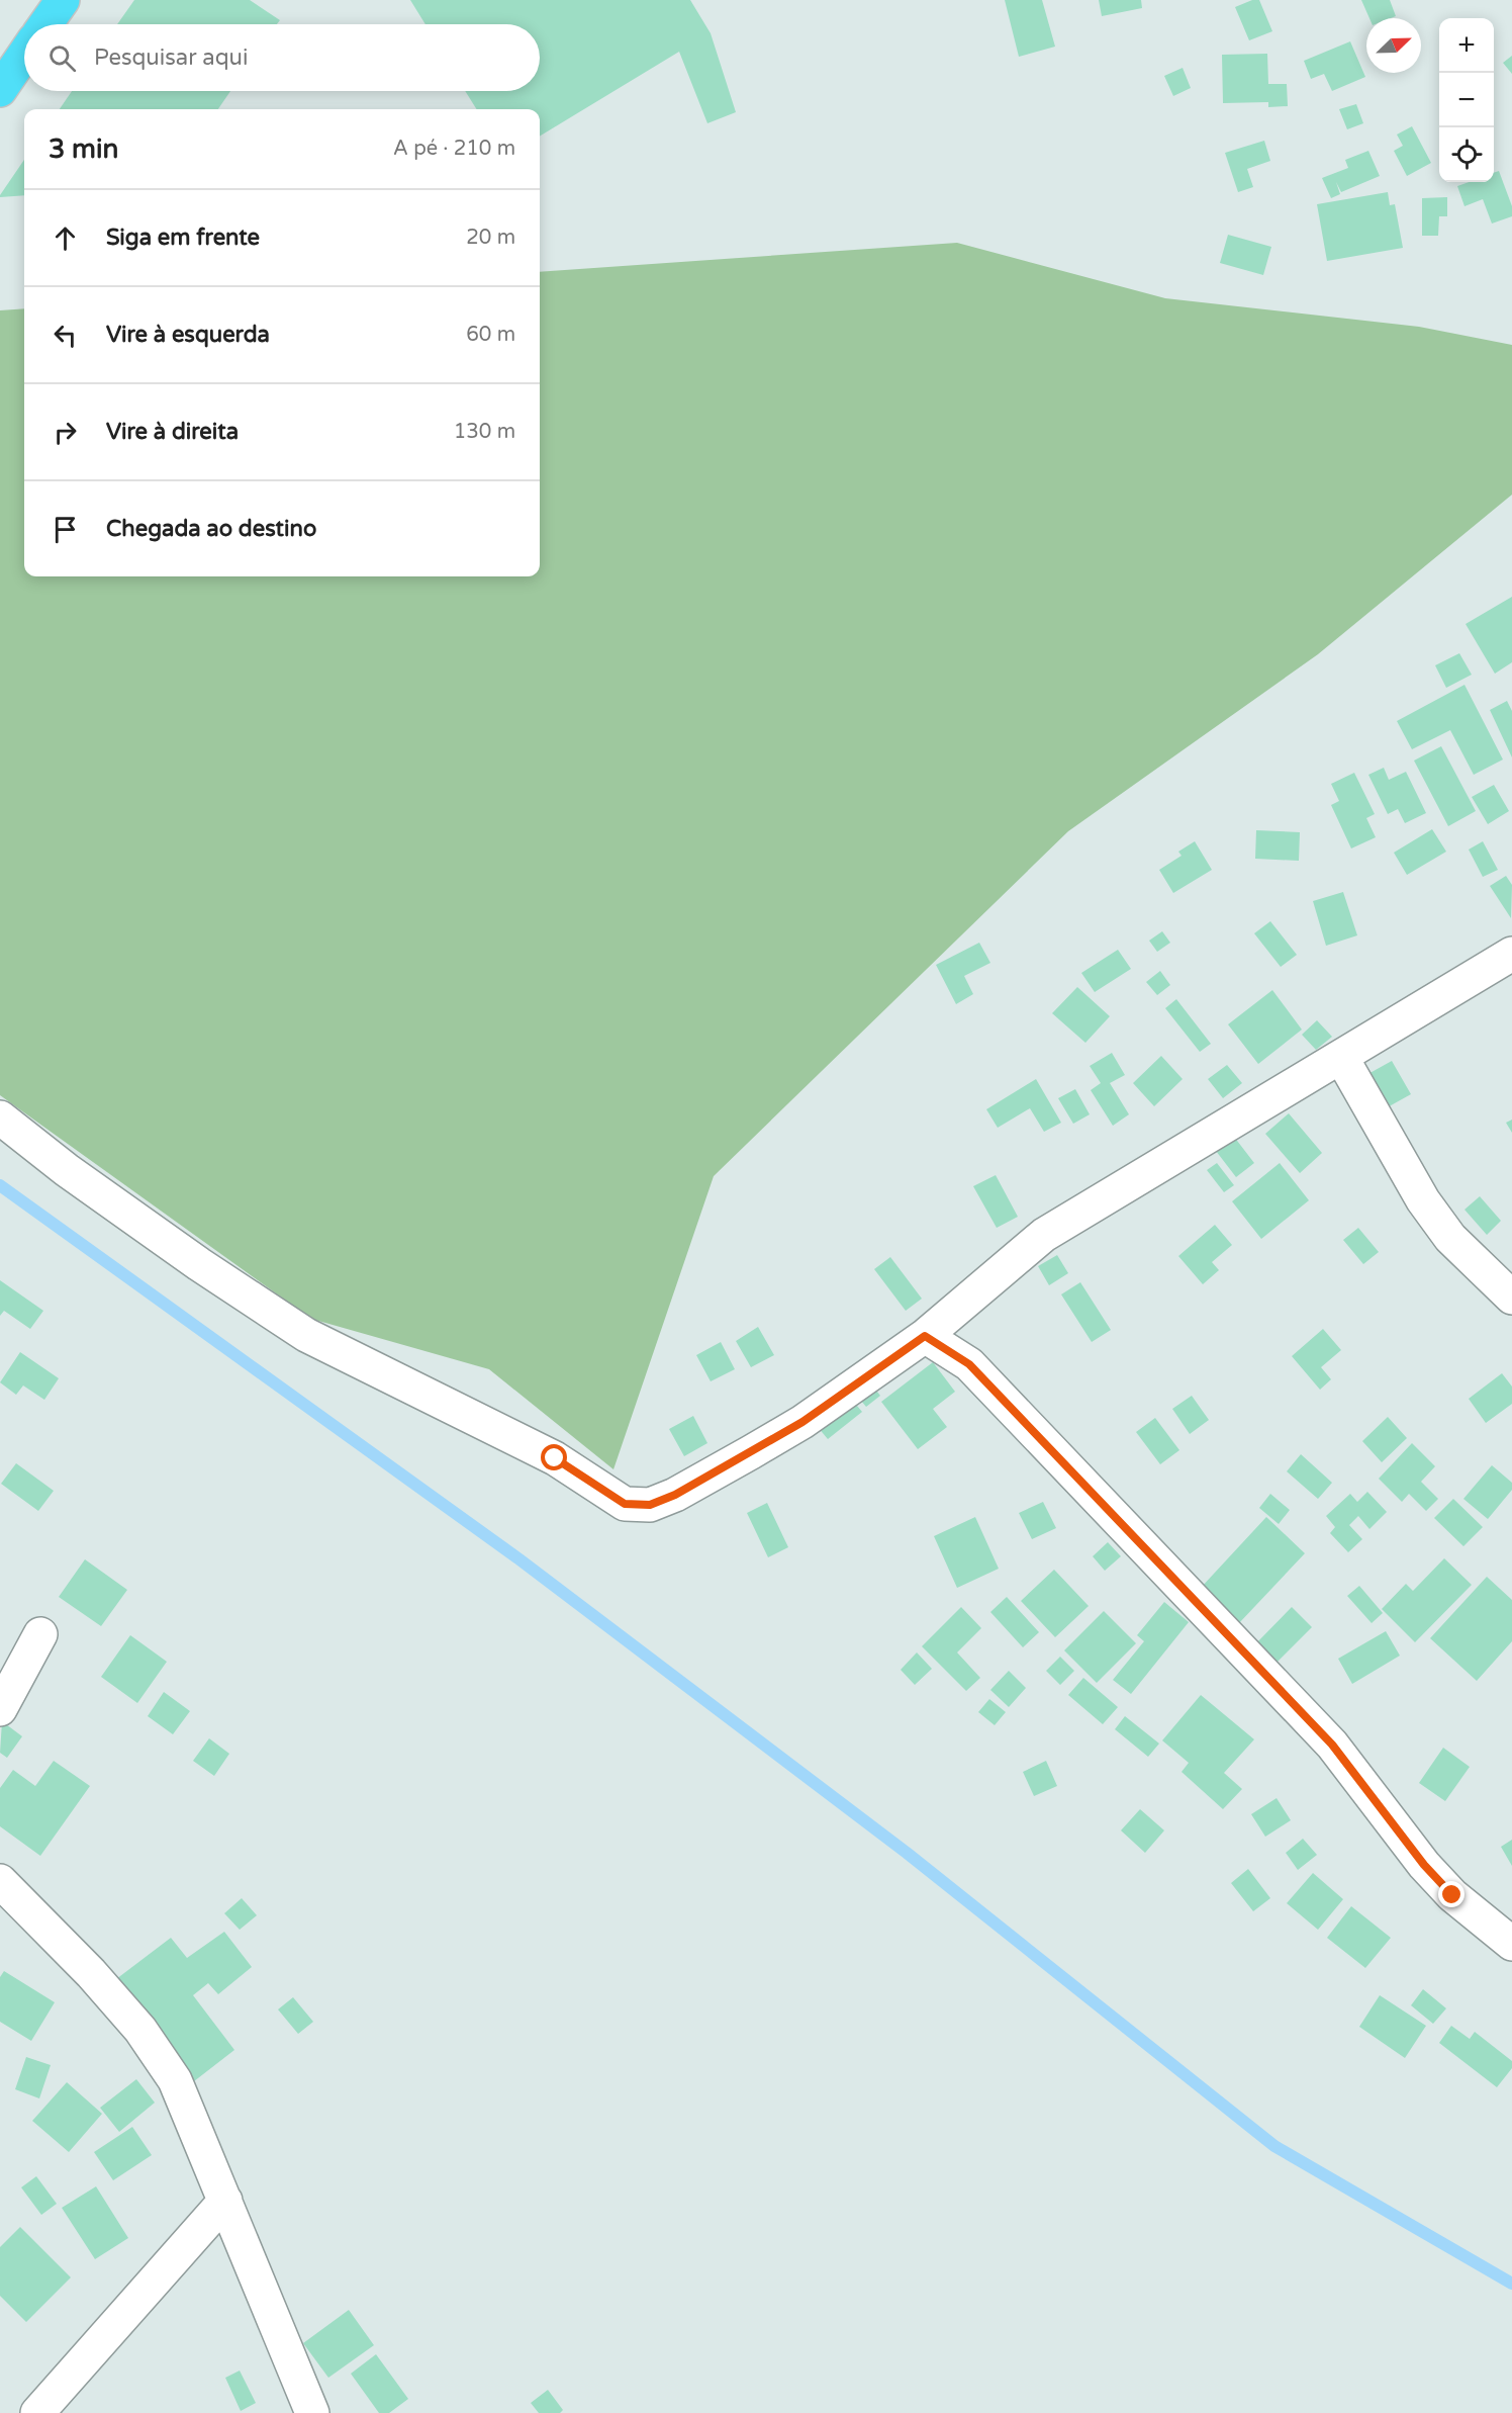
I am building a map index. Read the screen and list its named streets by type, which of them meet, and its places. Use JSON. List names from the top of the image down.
{
  "north": "top right",
  "page": {
    "map_buttons": ["+", "−"],
    "search": "Pesquisar aqui",
    "heading": ["3 min", "A pé · 210 m"],
    "list": [
      ["Siga em frente", "20 m"],
      ["Vire à esquerda", "60 m"],
      ["Vire à direita", "130 m"],
      "Chegada ao destino"
    ]
  }
}
